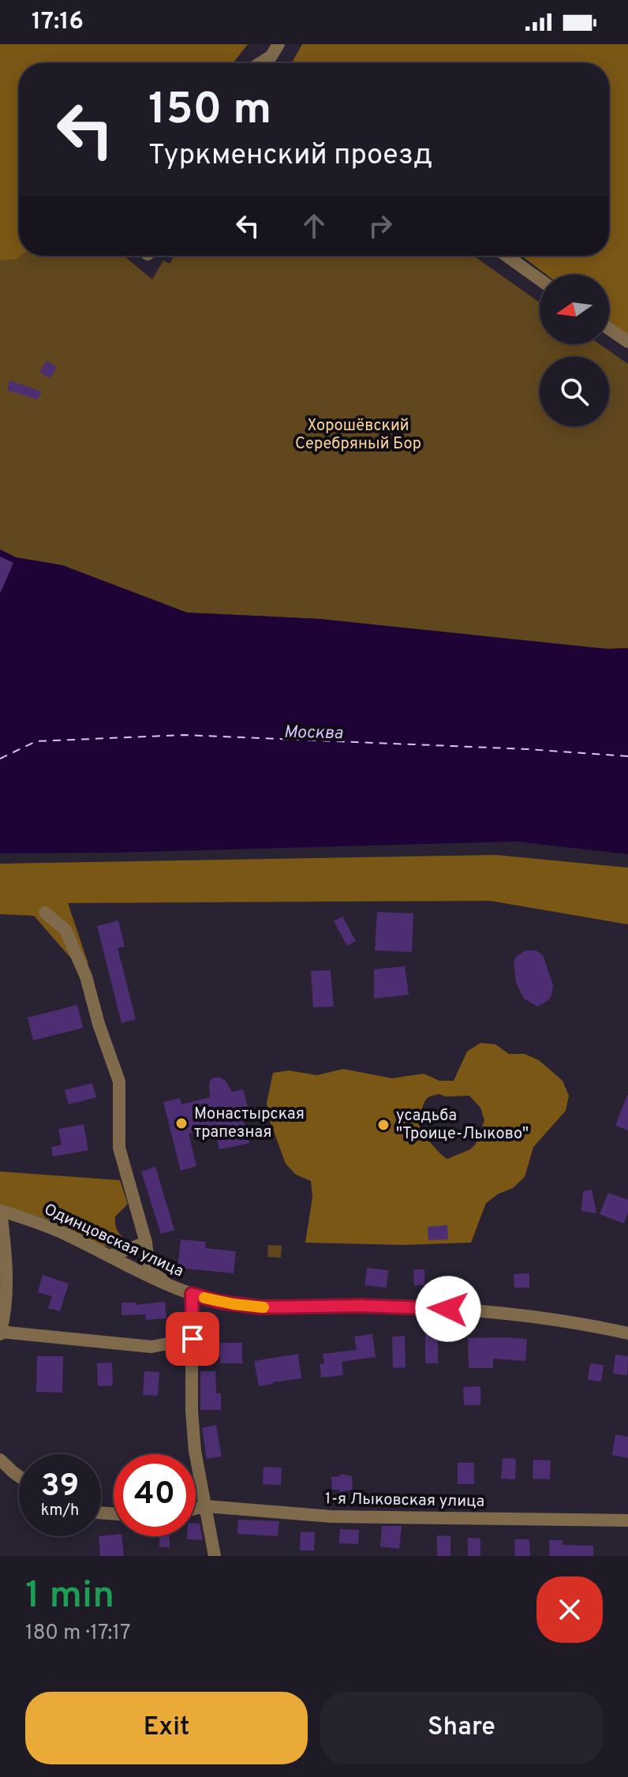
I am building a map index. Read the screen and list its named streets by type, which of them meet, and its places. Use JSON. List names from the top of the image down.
{
  "streets": {
    "street": ["Одинцовская улица", "1-я Лыковская улица"]
  },
  "water": ["Москва"],
  "parks": ["Хорошёвский Серебряный Бор"],
  "places": ["Монастырская трапезная", "усадьба \"Троице-Лыково\""],
  "north": "left",
  "page": {
    "status": "17:16",
    "turn": ["150 m", "Туркменский проезд"],
    "speed": "39 km/h",
    "limit": "40",
    "heading": ["1 min", "180 m · 17:17"],
    "buttons": ["Exit", "Share"]
  }
}
